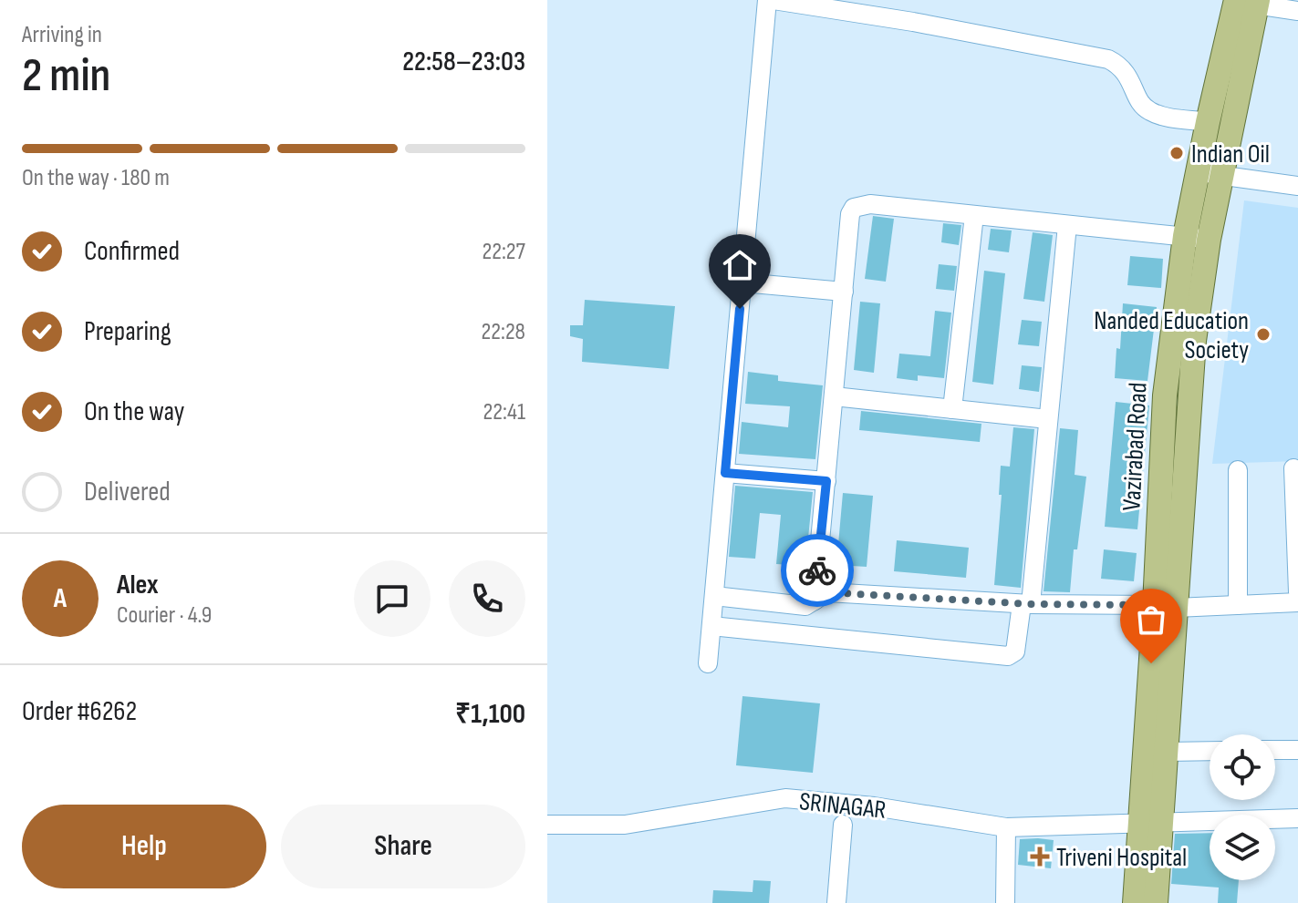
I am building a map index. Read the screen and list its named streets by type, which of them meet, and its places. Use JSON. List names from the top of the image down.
{
  "streets": {
    "main road": ["Vazirabad Road"],
    "street": ["SRINAGAR"]
  },
  "crossings": [
    ["Vazirabad Road", "SRINAGAR"]
  ],
  "places": {
    "other": ["Indian Oil", "Nanded Education Society"],
    "health": ["Triveni Hospital"]
  },
  "page": {
    "heading": ["2 min", "Arriving in", "22:58–23:03"],
    "panel": [
      "Alex",
      "Courier · 4.9",
      "Order #6262",
      "₹1,100"
    ],
    "bar": "On the way · 180 m",
    "list": [
      ["Confirmed", "22:27"],
      ["Preparing", "22:28"],
      ["On the way", "22:41"],
      "Delivered"
    ],
    "round": "A",
    "buttons": ["Help", "Share"]
  }
}
